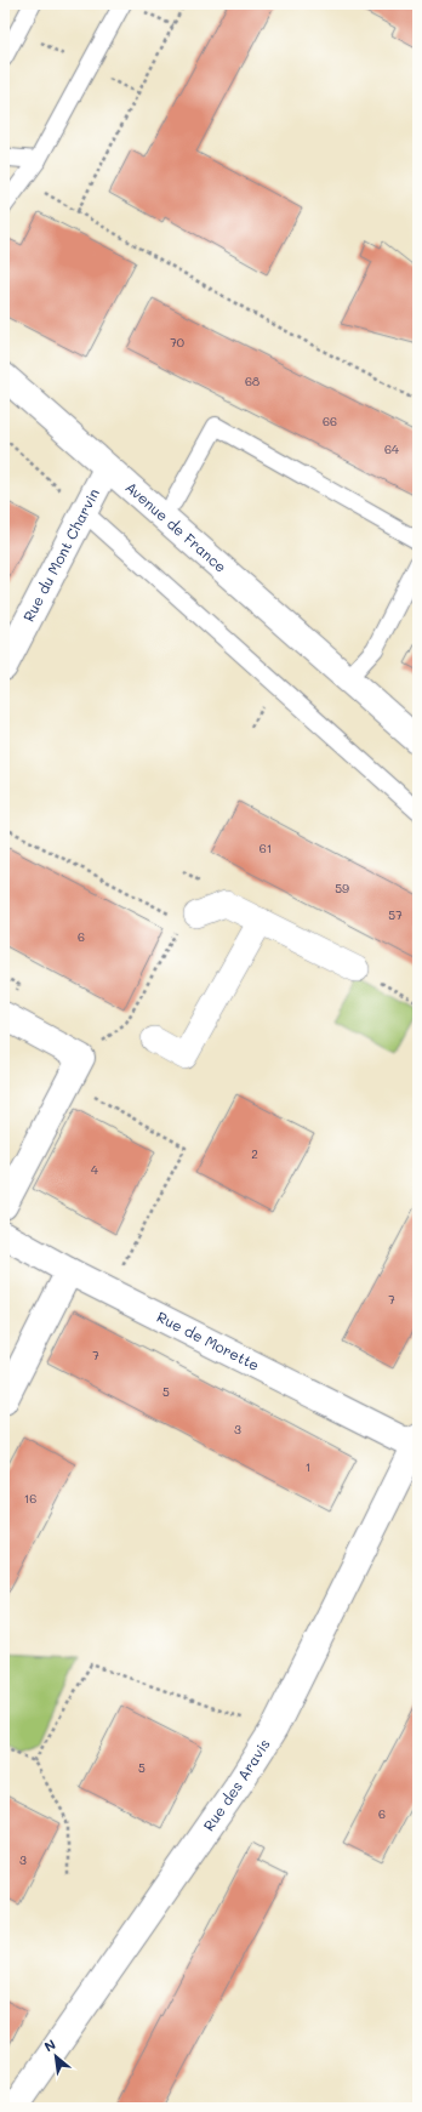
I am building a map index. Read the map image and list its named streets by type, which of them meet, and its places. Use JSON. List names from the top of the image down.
{
  "streets": {
    "street": [
      "Avenue de France",
      "Rue du Mont Charvin",
      "Rue de Morette",
      "Rue des Aravis"
    ]
  },
  "crossings": [
    ["Avenue de France", "Rue du Mont Charvin"],
    ["Rue de Morette", "Rue des Aravis"]
  ],
  "house_numbers": [
    "70",
    "68",
    "66",
    "64",
    "61",
    "59",
    "57",
    "6",
    "2",
    "4",
    "7",
    "7",
    "5",
    "3",
    "1",
    "16",
    "5",
    "6",
    "3"
  ],
  "north": "top left"
}
